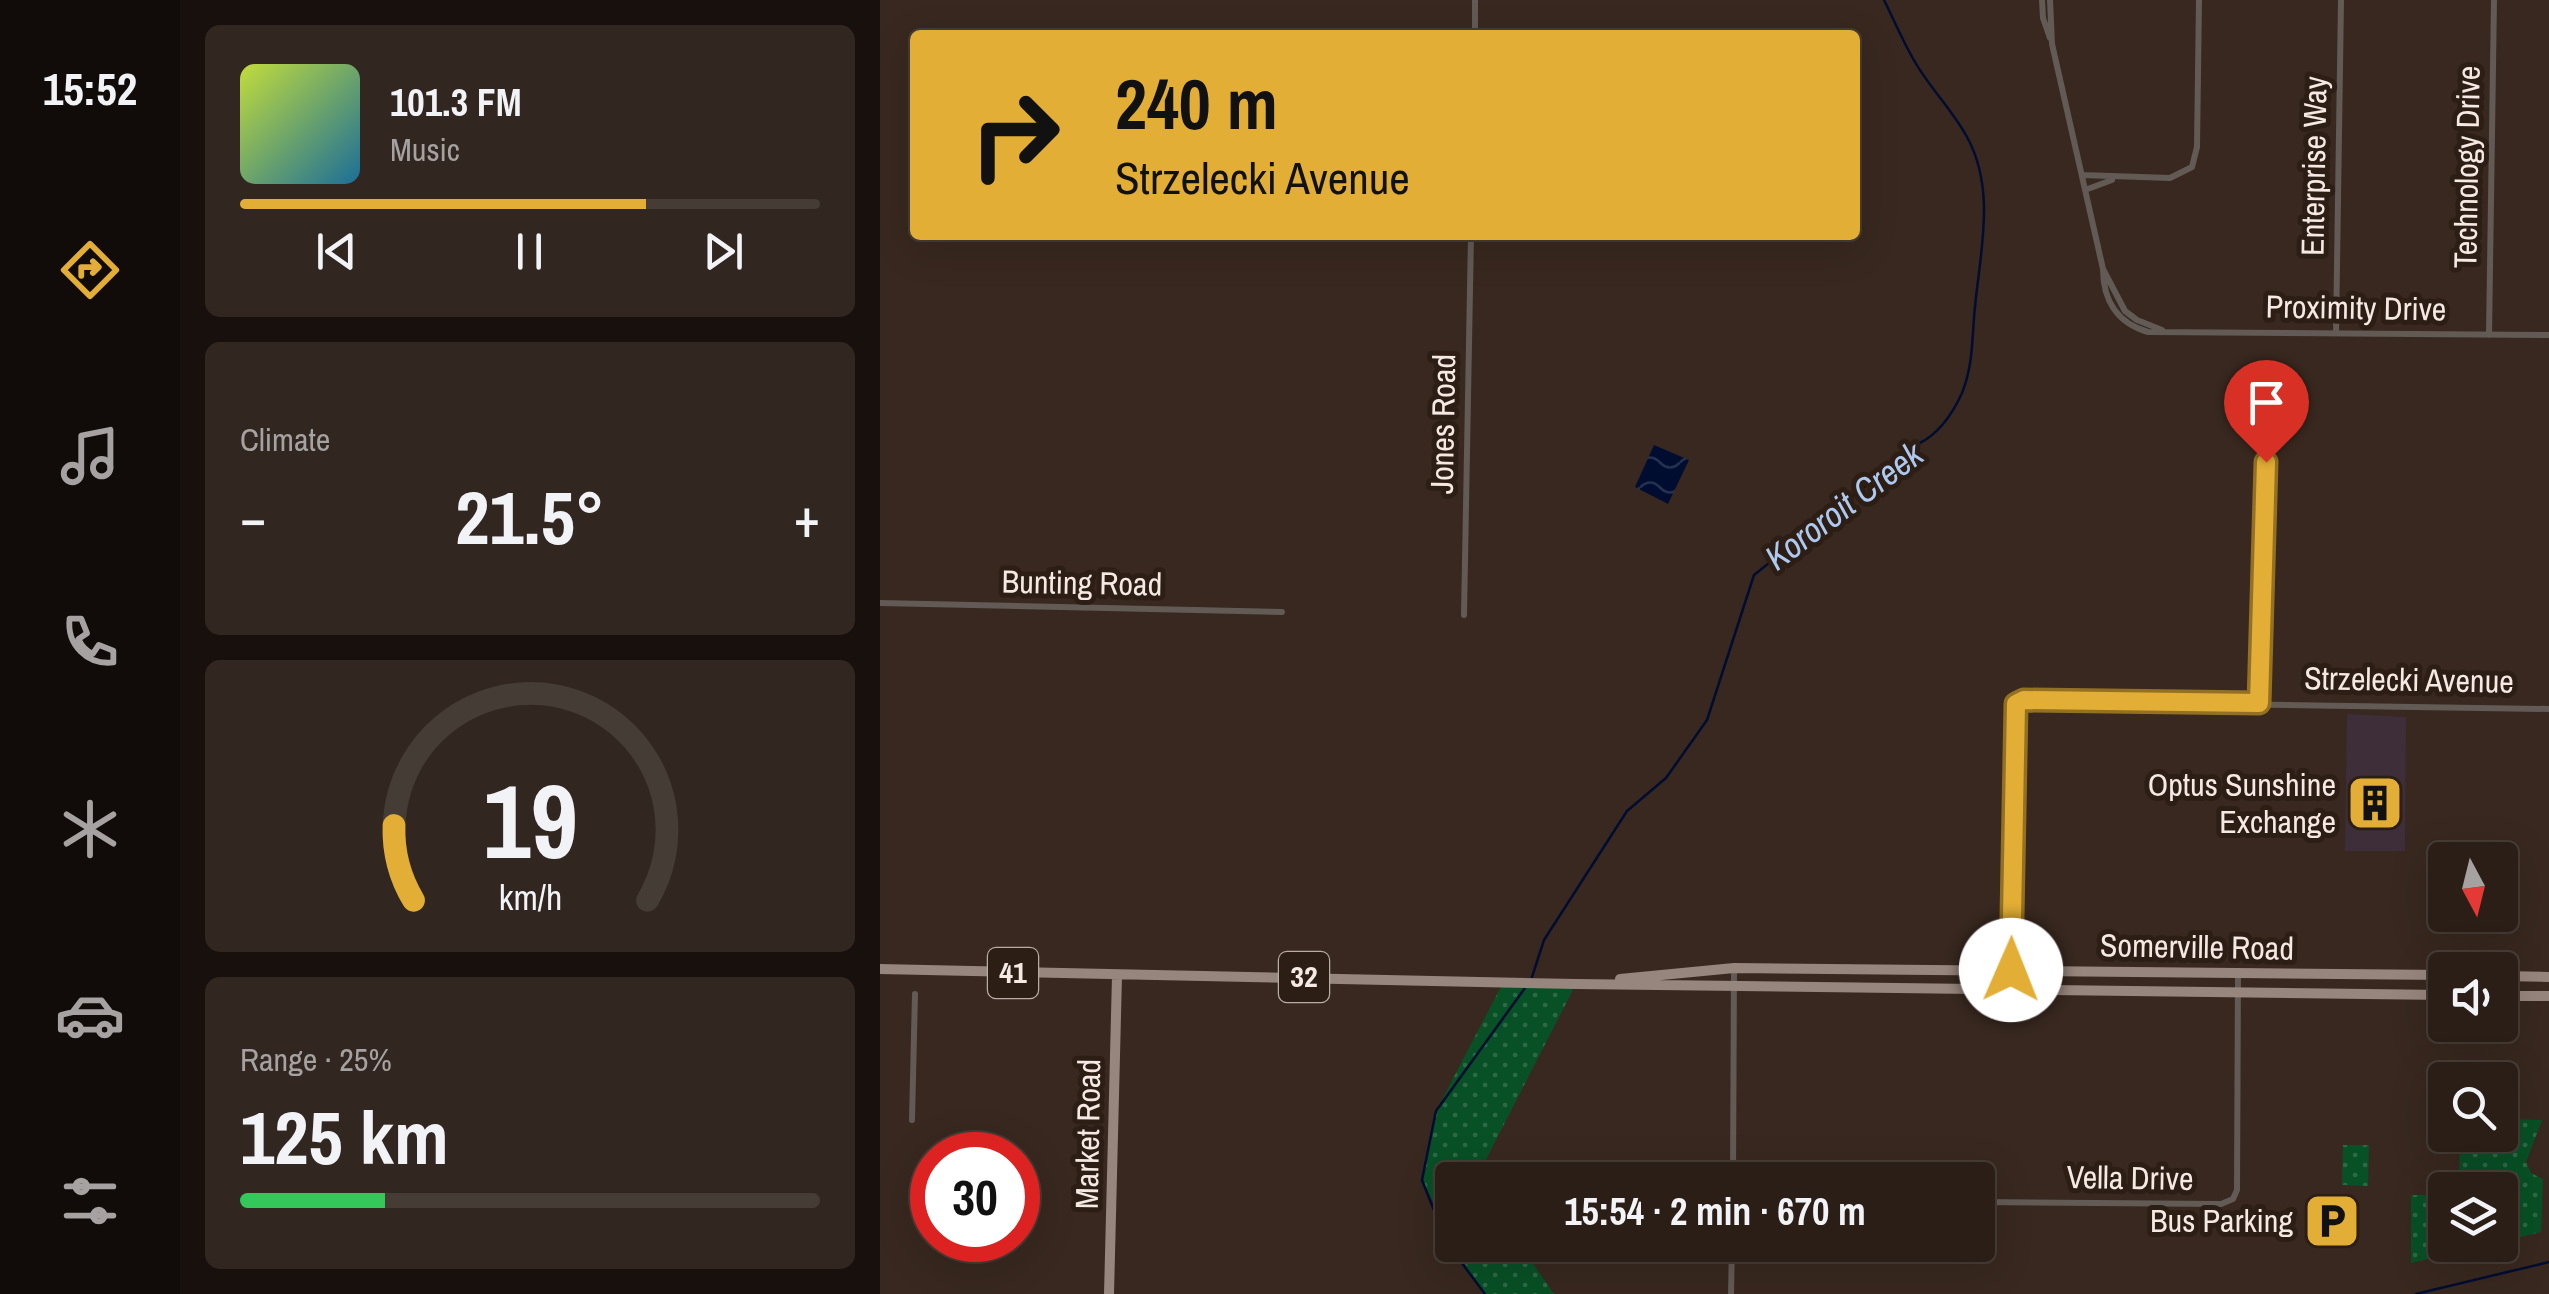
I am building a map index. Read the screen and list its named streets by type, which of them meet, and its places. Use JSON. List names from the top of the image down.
{
  "streets": {
    "main road": [
      "Somerville Road",
      "41",
      "32",
      "Market Road"
    ],
    "street": [
      "Enterprise Way",
      "Technology Drive",
      "Proximity Drive",
      "Jones Road",
      "Bunting Road",
      "Strzelecki Avenue",
      "Vella Drive"
    ]
  },
  "crossings": [
    ["Enterprise Way", "Proximity Drive"],
    ["Technology Drive", "Proximity Drive"],
    ["Strzelecki Avenue", "Somerville Road"],
    ["Somerville Road", "Market Road"],
    ["Somerville Road", "Vella Drive"]
  ],
  "water": ["Kororoit Creek"],
  "places": {
    "building": ["Optus Sunshine Exchange"],
    "parking": ["Bus Parking"]
  },
  "north": "bottom",
  "page": {
    "tabs": "15:52",
    "turn": ["240 m", "Strzelecki Avenue"],
    "song": ["101.3 FM", "Music"],
    "tile": [
      "Climate",
      ["Range · 25%", "125 km"]
    ],
    "heat": ["−", "21.5°", "+"],
    "limit": "30",
    "trip": "15:54 · 2 min · 670 m",
    "gauge": ["19", "km/h"]
  }
}
